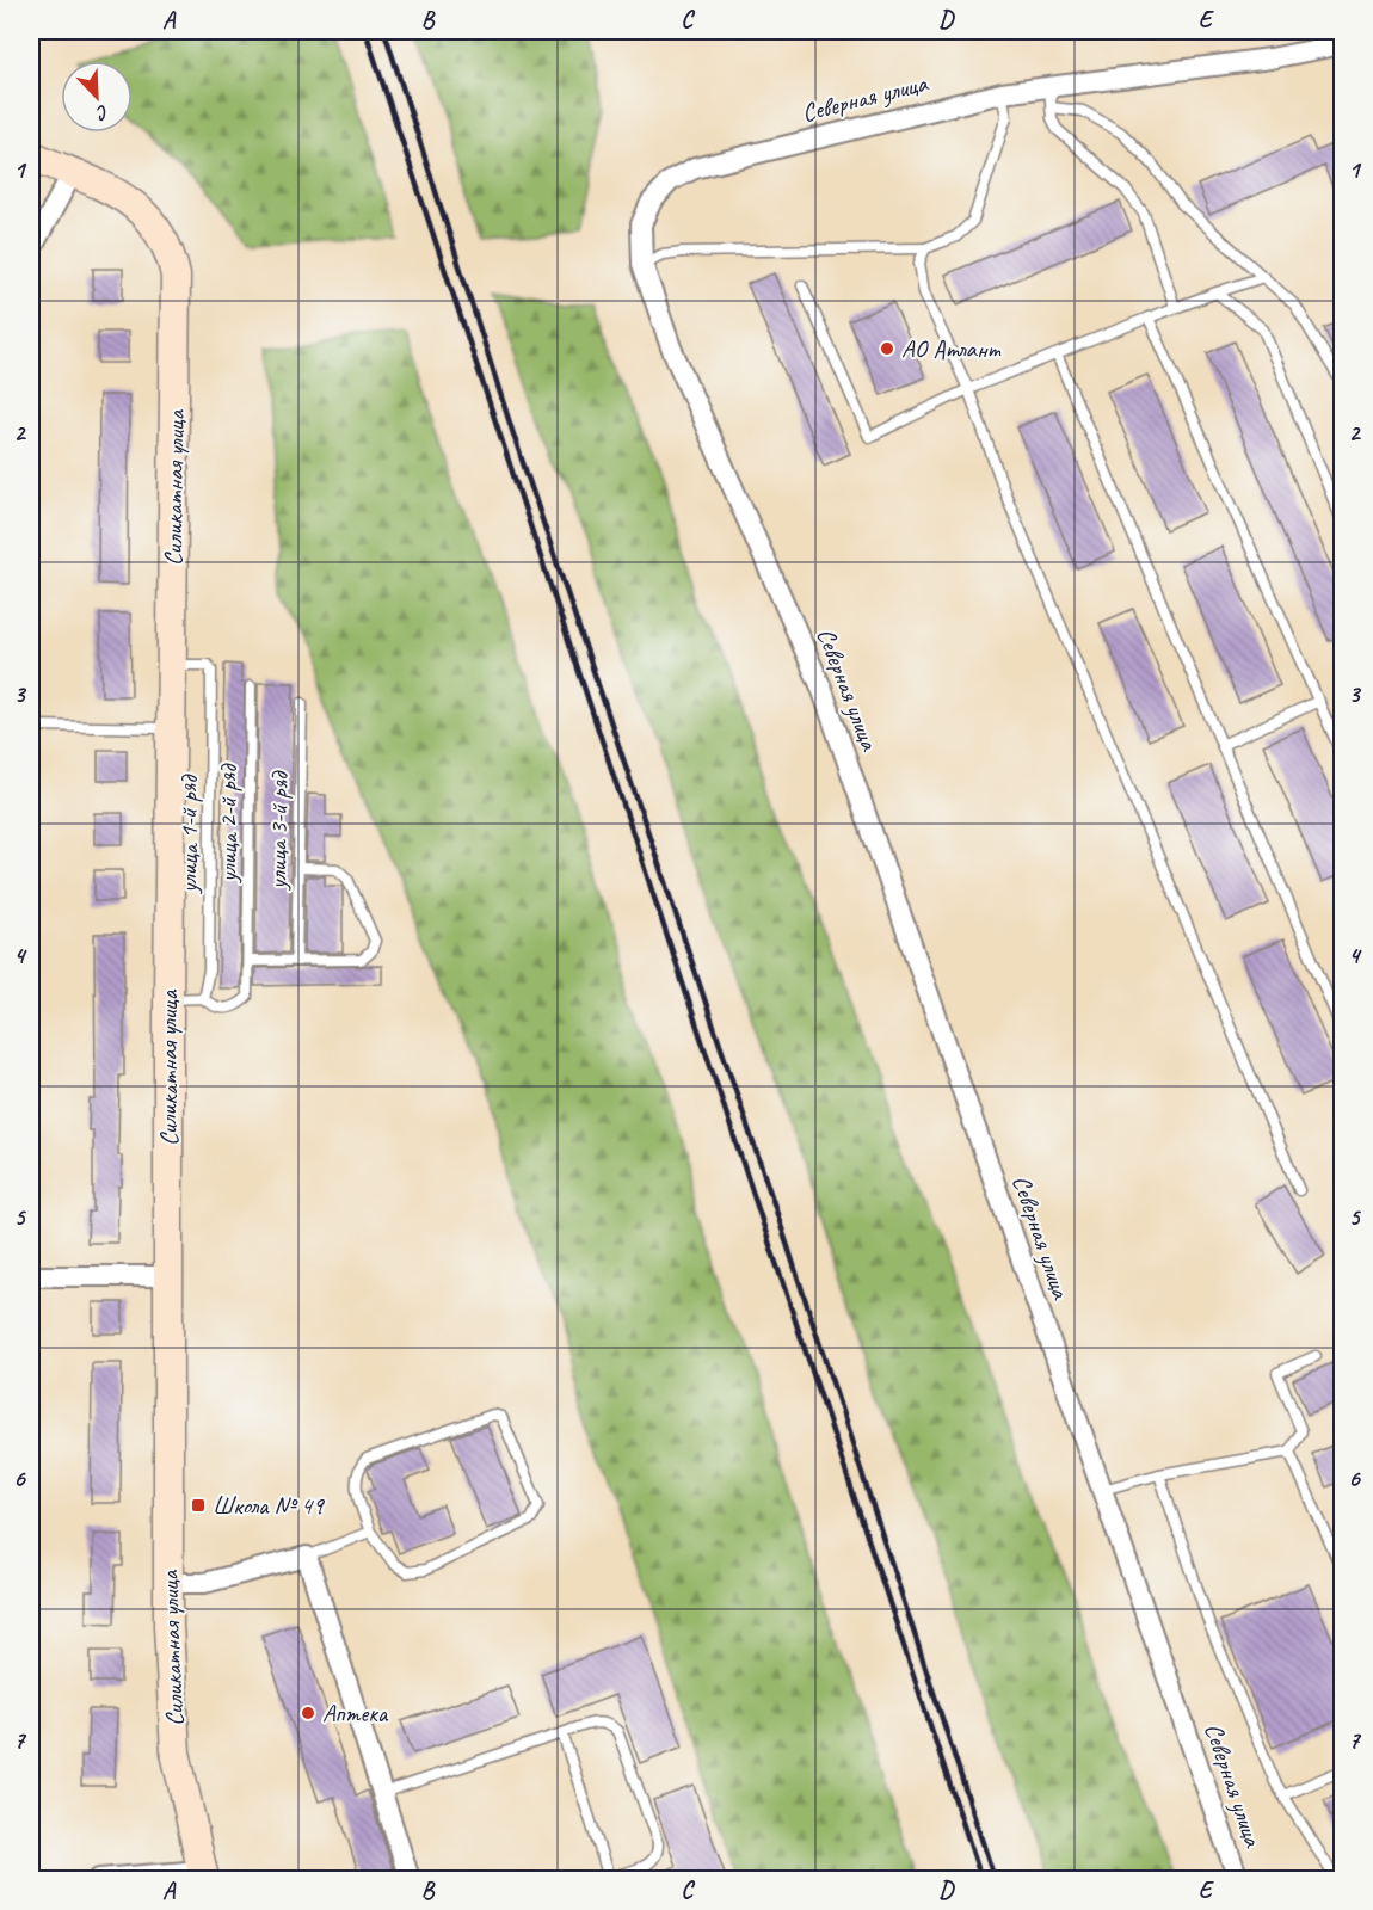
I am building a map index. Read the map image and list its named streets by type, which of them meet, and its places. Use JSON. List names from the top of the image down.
{
  "streets": {
    "street": ["Северная улица", "Силикатная улица"],
    "lane": ["улица 2-й ряд", "улица 3-й ряд", "улица 1-й ряд"]
  },
  "crossings": [
    ["Силикатная улица", "улица 2-й ряд"],
    ["Силикатная улица", "улица 1-й ряд"],
    ["улица 2-й ряд", "улица 1-й ряд"]
  ],
  "places": {
    "other": ["АО Атлант", "Аптека"],
    "transit": ["Школа № 49"]
  },
  "north": "bottom right",
  "grid": {
    "columns": [
      "A",
      "B",
      "C",
      "D",
      "E"
    ],
    "rows": [
      "1",
      "2",
      "3",
      "4",
      "5",
      "6",
      "7"
    ]
  }
}
